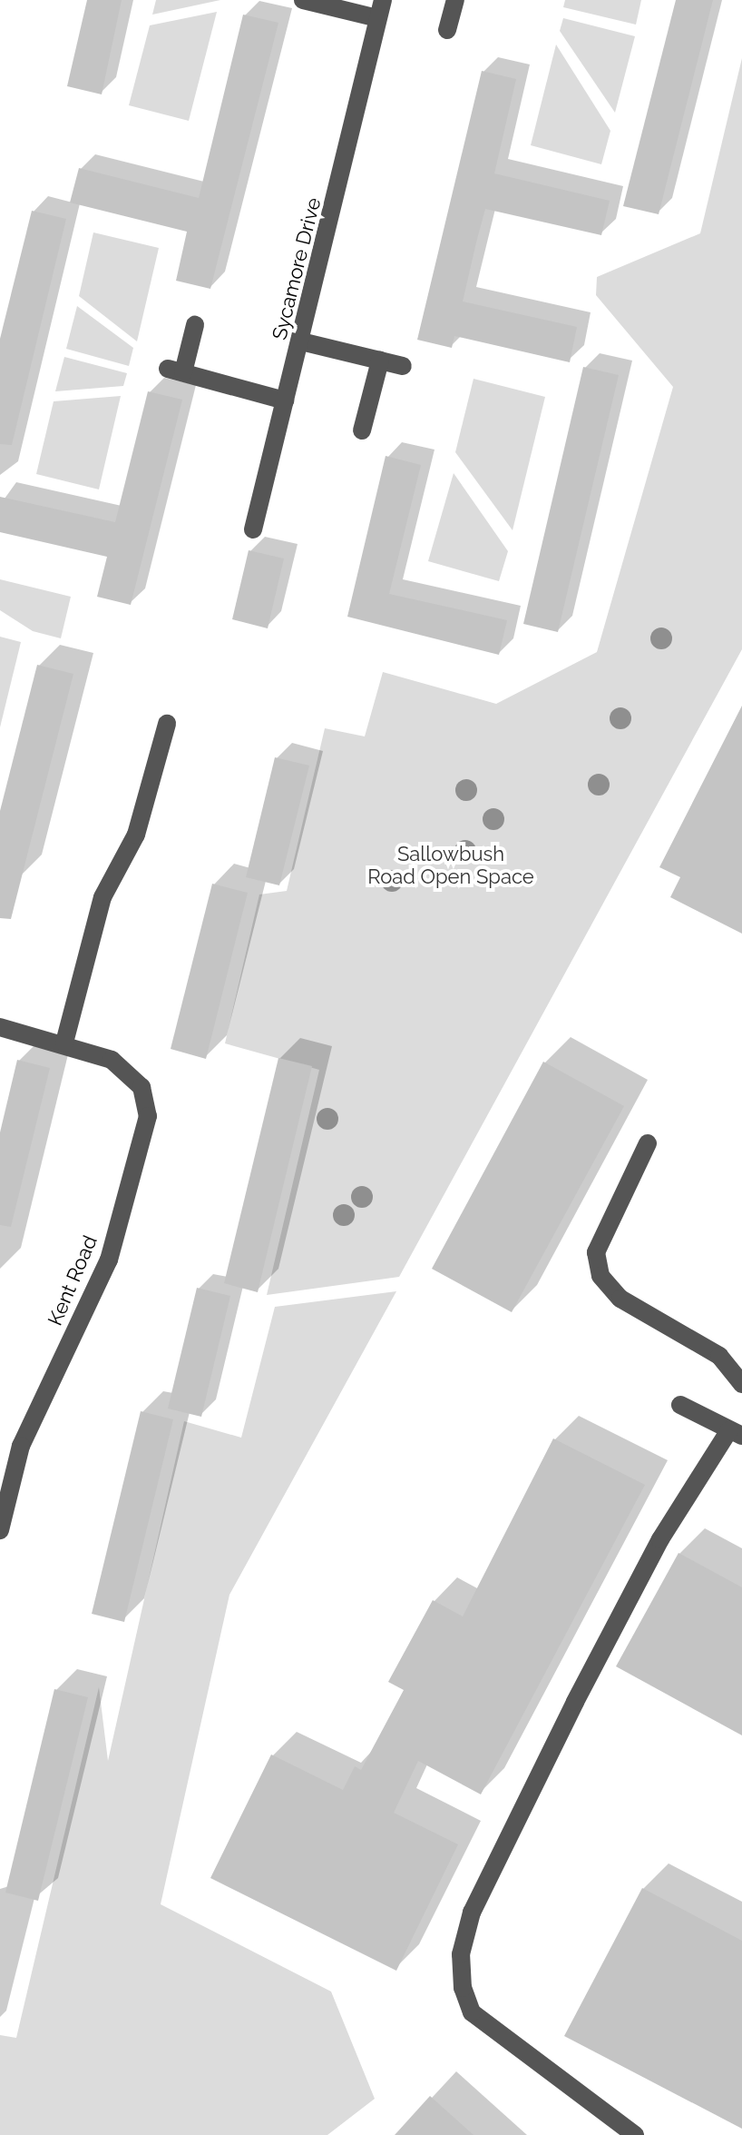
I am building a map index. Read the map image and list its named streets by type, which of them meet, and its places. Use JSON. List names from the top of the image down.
{
  "streets": {
    "street": ["Sycamore Drive", "Kent Road"]
  },
  "parks": ["Sallowbush Road Open Space"]
}
